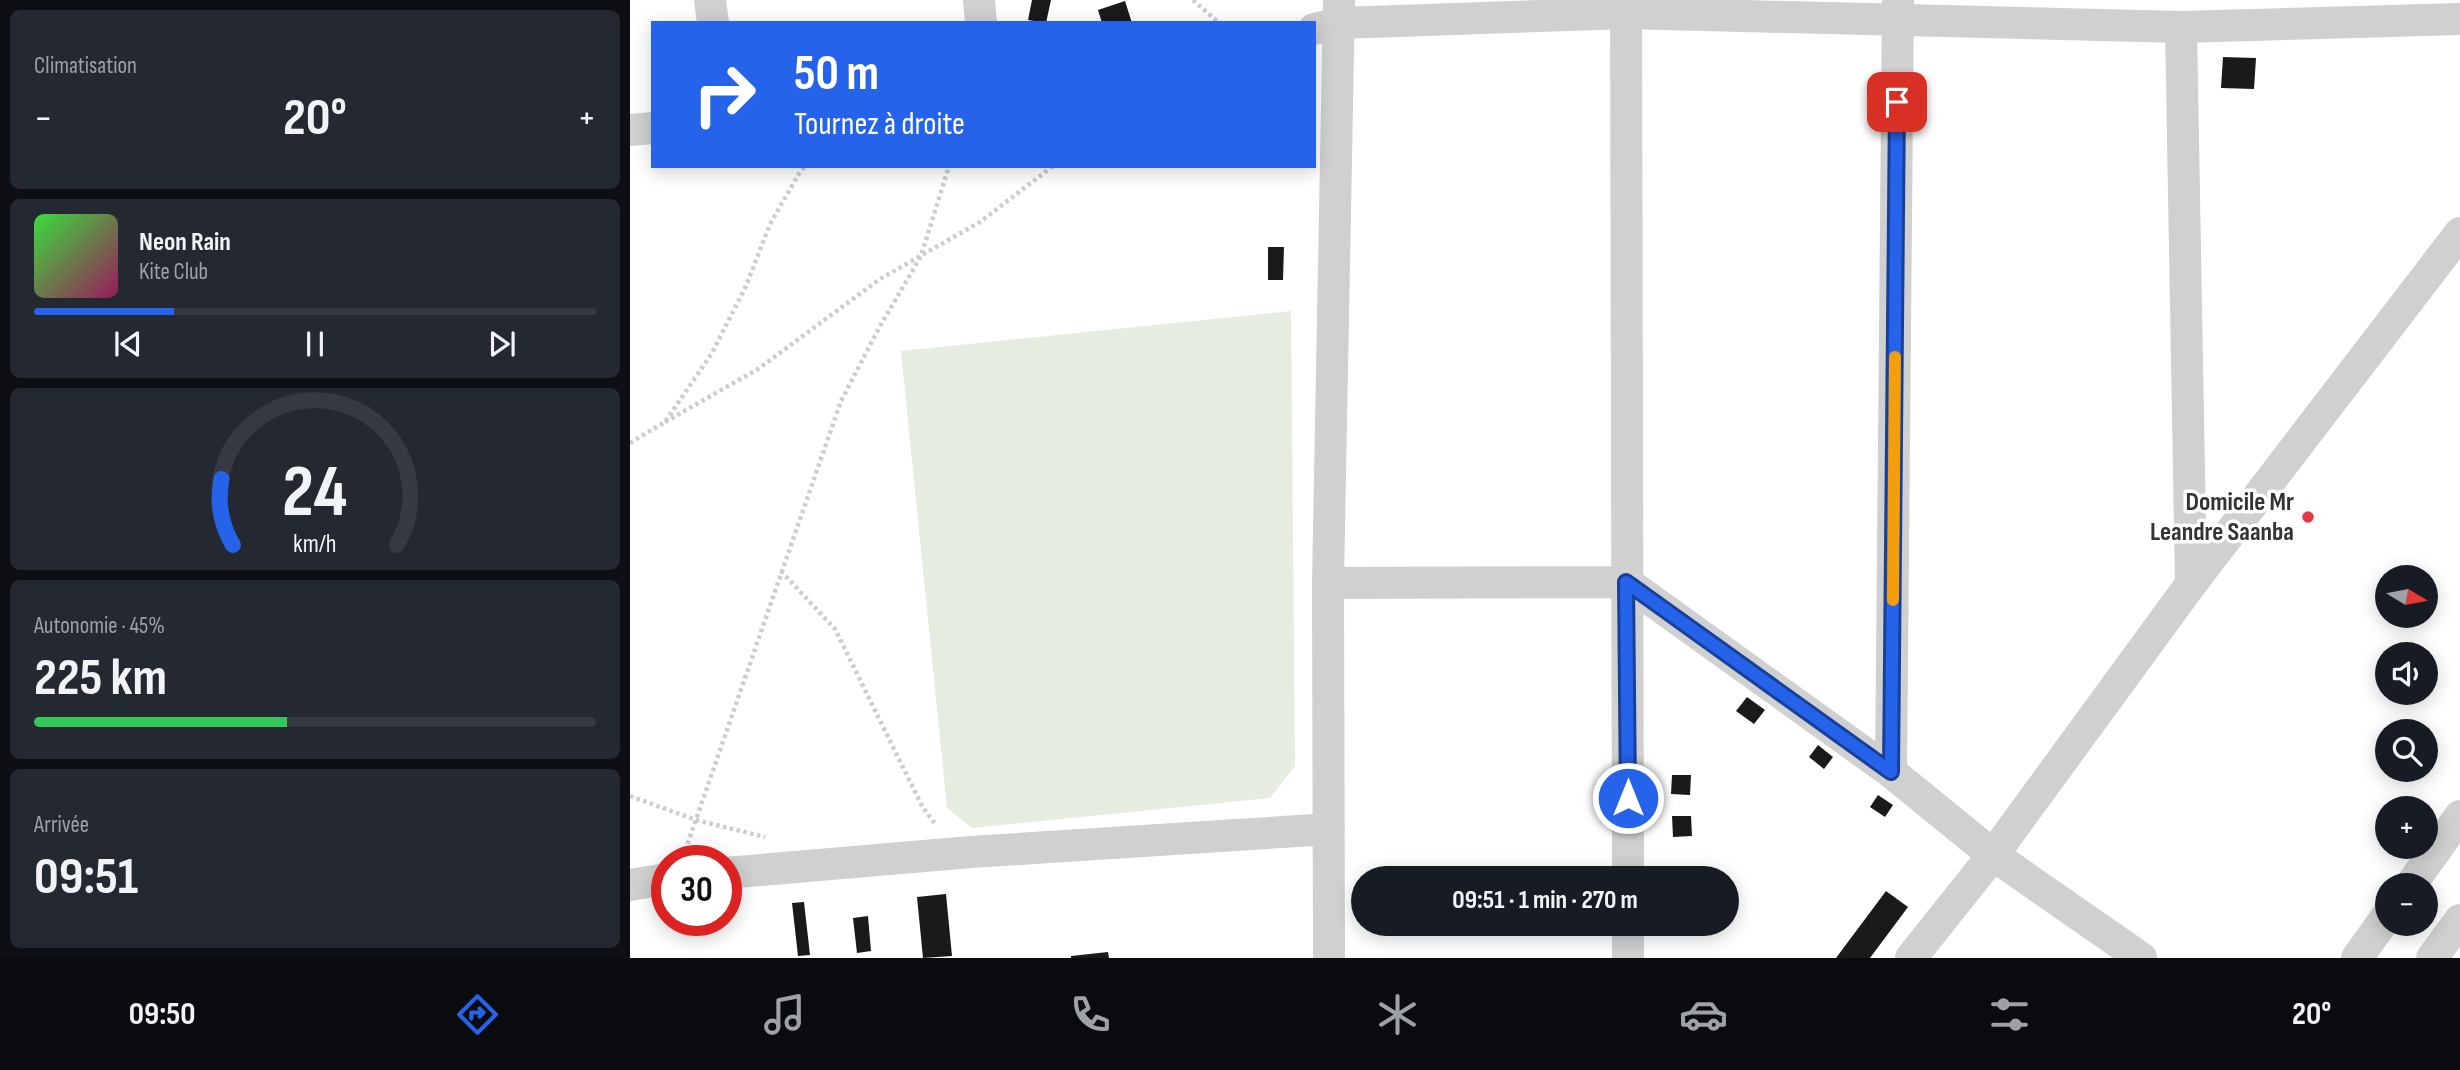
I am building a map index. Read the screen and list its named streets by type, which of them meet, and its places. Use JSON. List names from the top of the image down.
{
  "places": ["Domicile Mr Leandre Saanba"],
  "north": "right",
  "page": {
    "tile": [
      "Climatisation",
      ["Autonomie · 45%", "225 km"],
      ["Arrivée", "09:51"]
    ],
    "turn": ["50 m", "Tournez à droite"],
    "heat": ["−", "20°", "+"],
    "song": ["Neon Rain", "Kite Club"],
    "map_buttons": ["+", "−"],
    "limit": "30",
    "trip": "09:51 · 1 min · 270 m",
    "tabs": ["09:50", "20°"],
    "gauge": ["24", "km/h"]
  }
}
